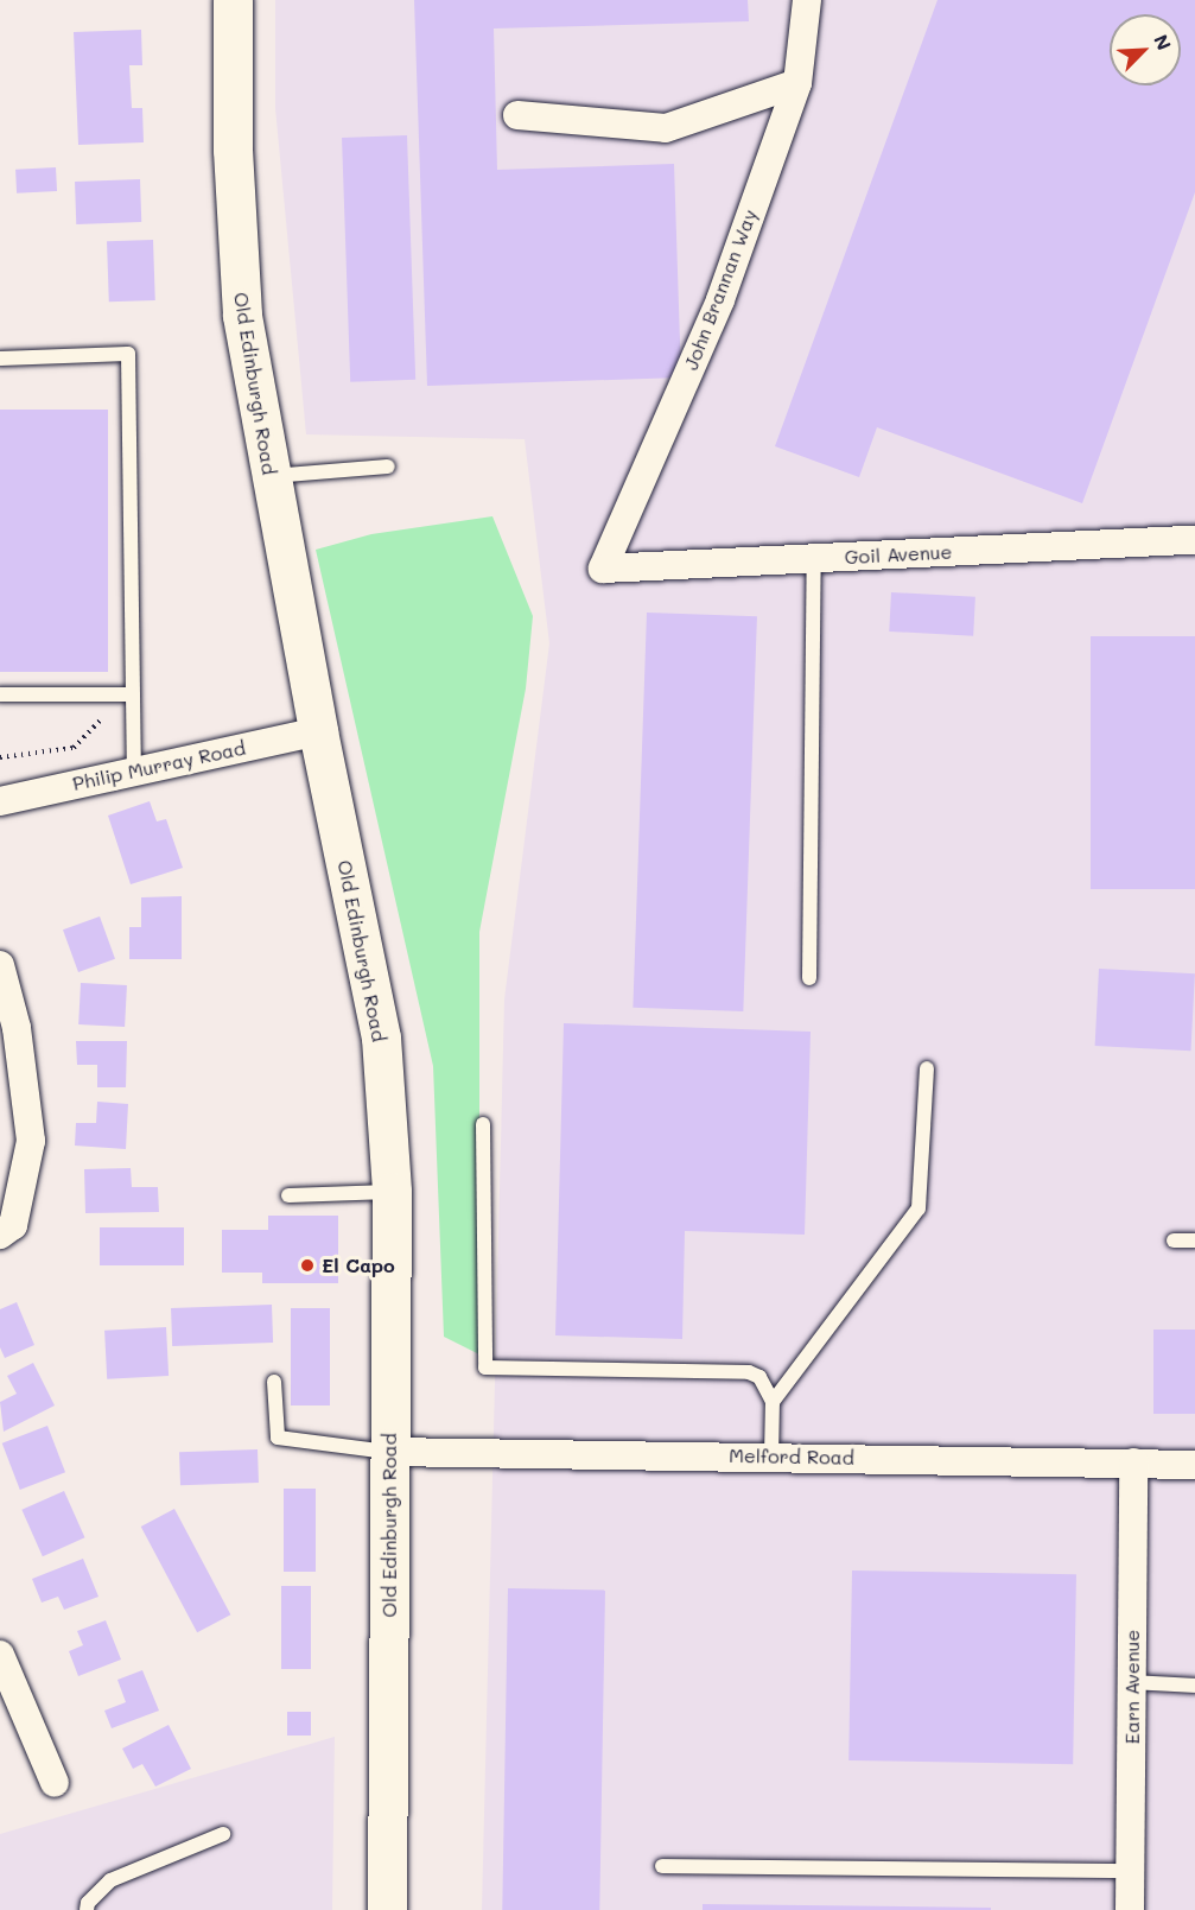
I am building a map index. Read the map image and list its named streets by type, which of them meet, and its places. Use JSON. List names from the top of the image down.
{
  "streets": {
    "main road": ["Old Edinburgh Road"],
    "street": [
      "John Brannan Way",
      "Goil Avenue",
      "Philip Murray Road",
      "Melford Road",
      "Earn Avenue"
    ]
  },
  "crossings": [
    ["John Brannan Way", "Goil Avenue"],
    ["Old Edinburgh Road", "Philip Murray Road"],
    ["Old Edinburgh Road", "Melford Road"],
    ["Melford Road", "Earn Avenue"]
  ],
  "places": ["El Capo"],
  "north": "top right"
}
